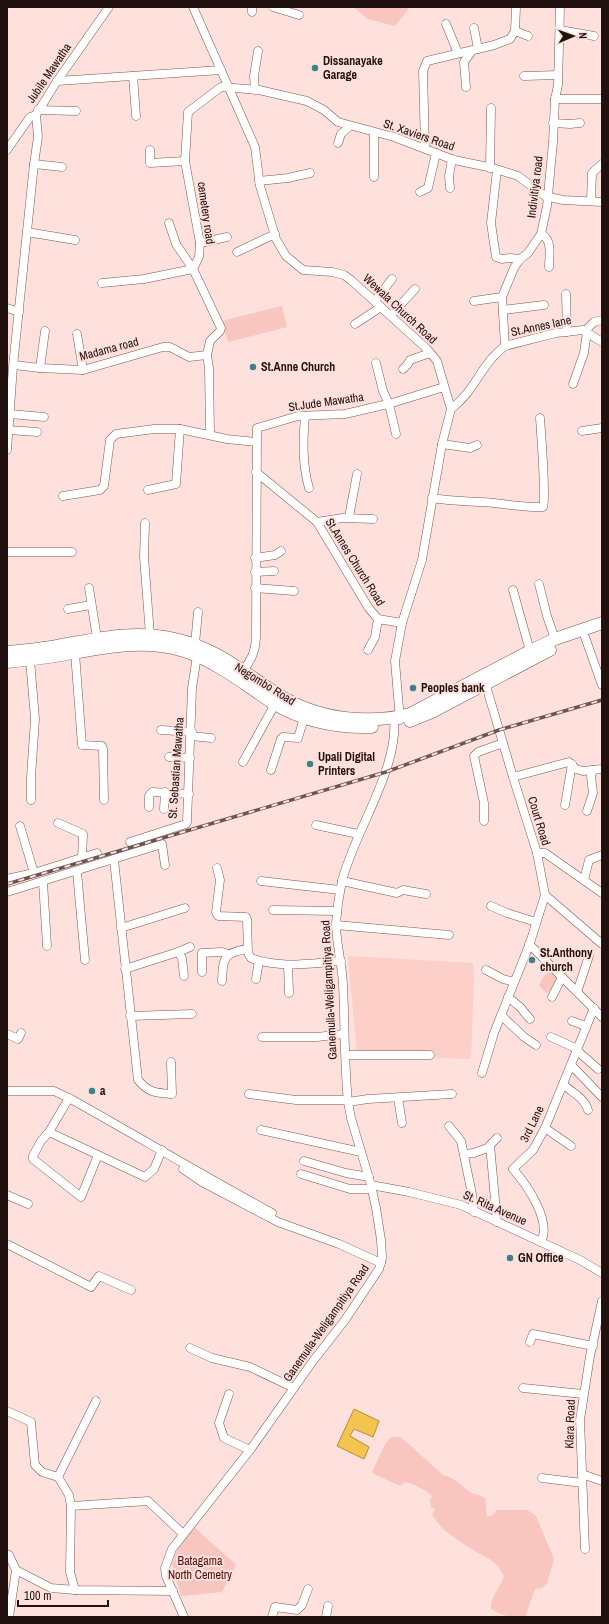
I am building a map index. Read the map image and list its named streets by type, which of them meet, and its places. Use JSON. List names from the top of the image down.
{
  "streets": {
    "highway": ["Negombo Road"],
    "street": [
      "Jubile Mawatha",
      "St. Xaviers Road",
      "Indivitiya road",
      "cemetery road",
      "Wewala Church Road",
      "St.Annes lane",
      "Madama road",
      "St.Jude Mawatha",
      "St.Annes Church Road",
      "St. Sebastian Mawatha",
      "Court Road",
      "Ganemulla-Weligampitiya Road",
      "3rd Lane",
      "St. Rita Avenue",
      "Klara Road"
    ]
  },
  "crossings": [
    ["St. Xaviers Road", "Indivitiya road"],
    ["St. Xaviers Road", "cemetery road"],
    ["St. Xaviers Road", "Wewala Church Road"],
    ["Indivitiya road", "St.Annes lane"],
    ["cemetery road", "Wewala Church Road"],
    ["Wewala Church Road", "St.Jude Mawatha"],
    ["Negombo Road", "St. Sebastian Mawatha"],
    ["Negombo Road", "Court Road"],
    ["Negombo Road", "Ganemulla-Weligampitiya Road"],
    ["Ganemulla-Weligampitiya Road", "St. Rita Avenue"],
    ["3rd Lane", "St. Rita Avenue"]
  ],
  "parks": ["Batagama North Cemetry"],
  "places": [
    "Dissanayake Garage",
    "St.Anne Church",
    "Peoples bank",
    "Upali Digital Printers",
    "St.Anthony church",
    "a",
    "GN Office"
  ],
  "scale_bar": "100 m",
  "north": "right"
}
